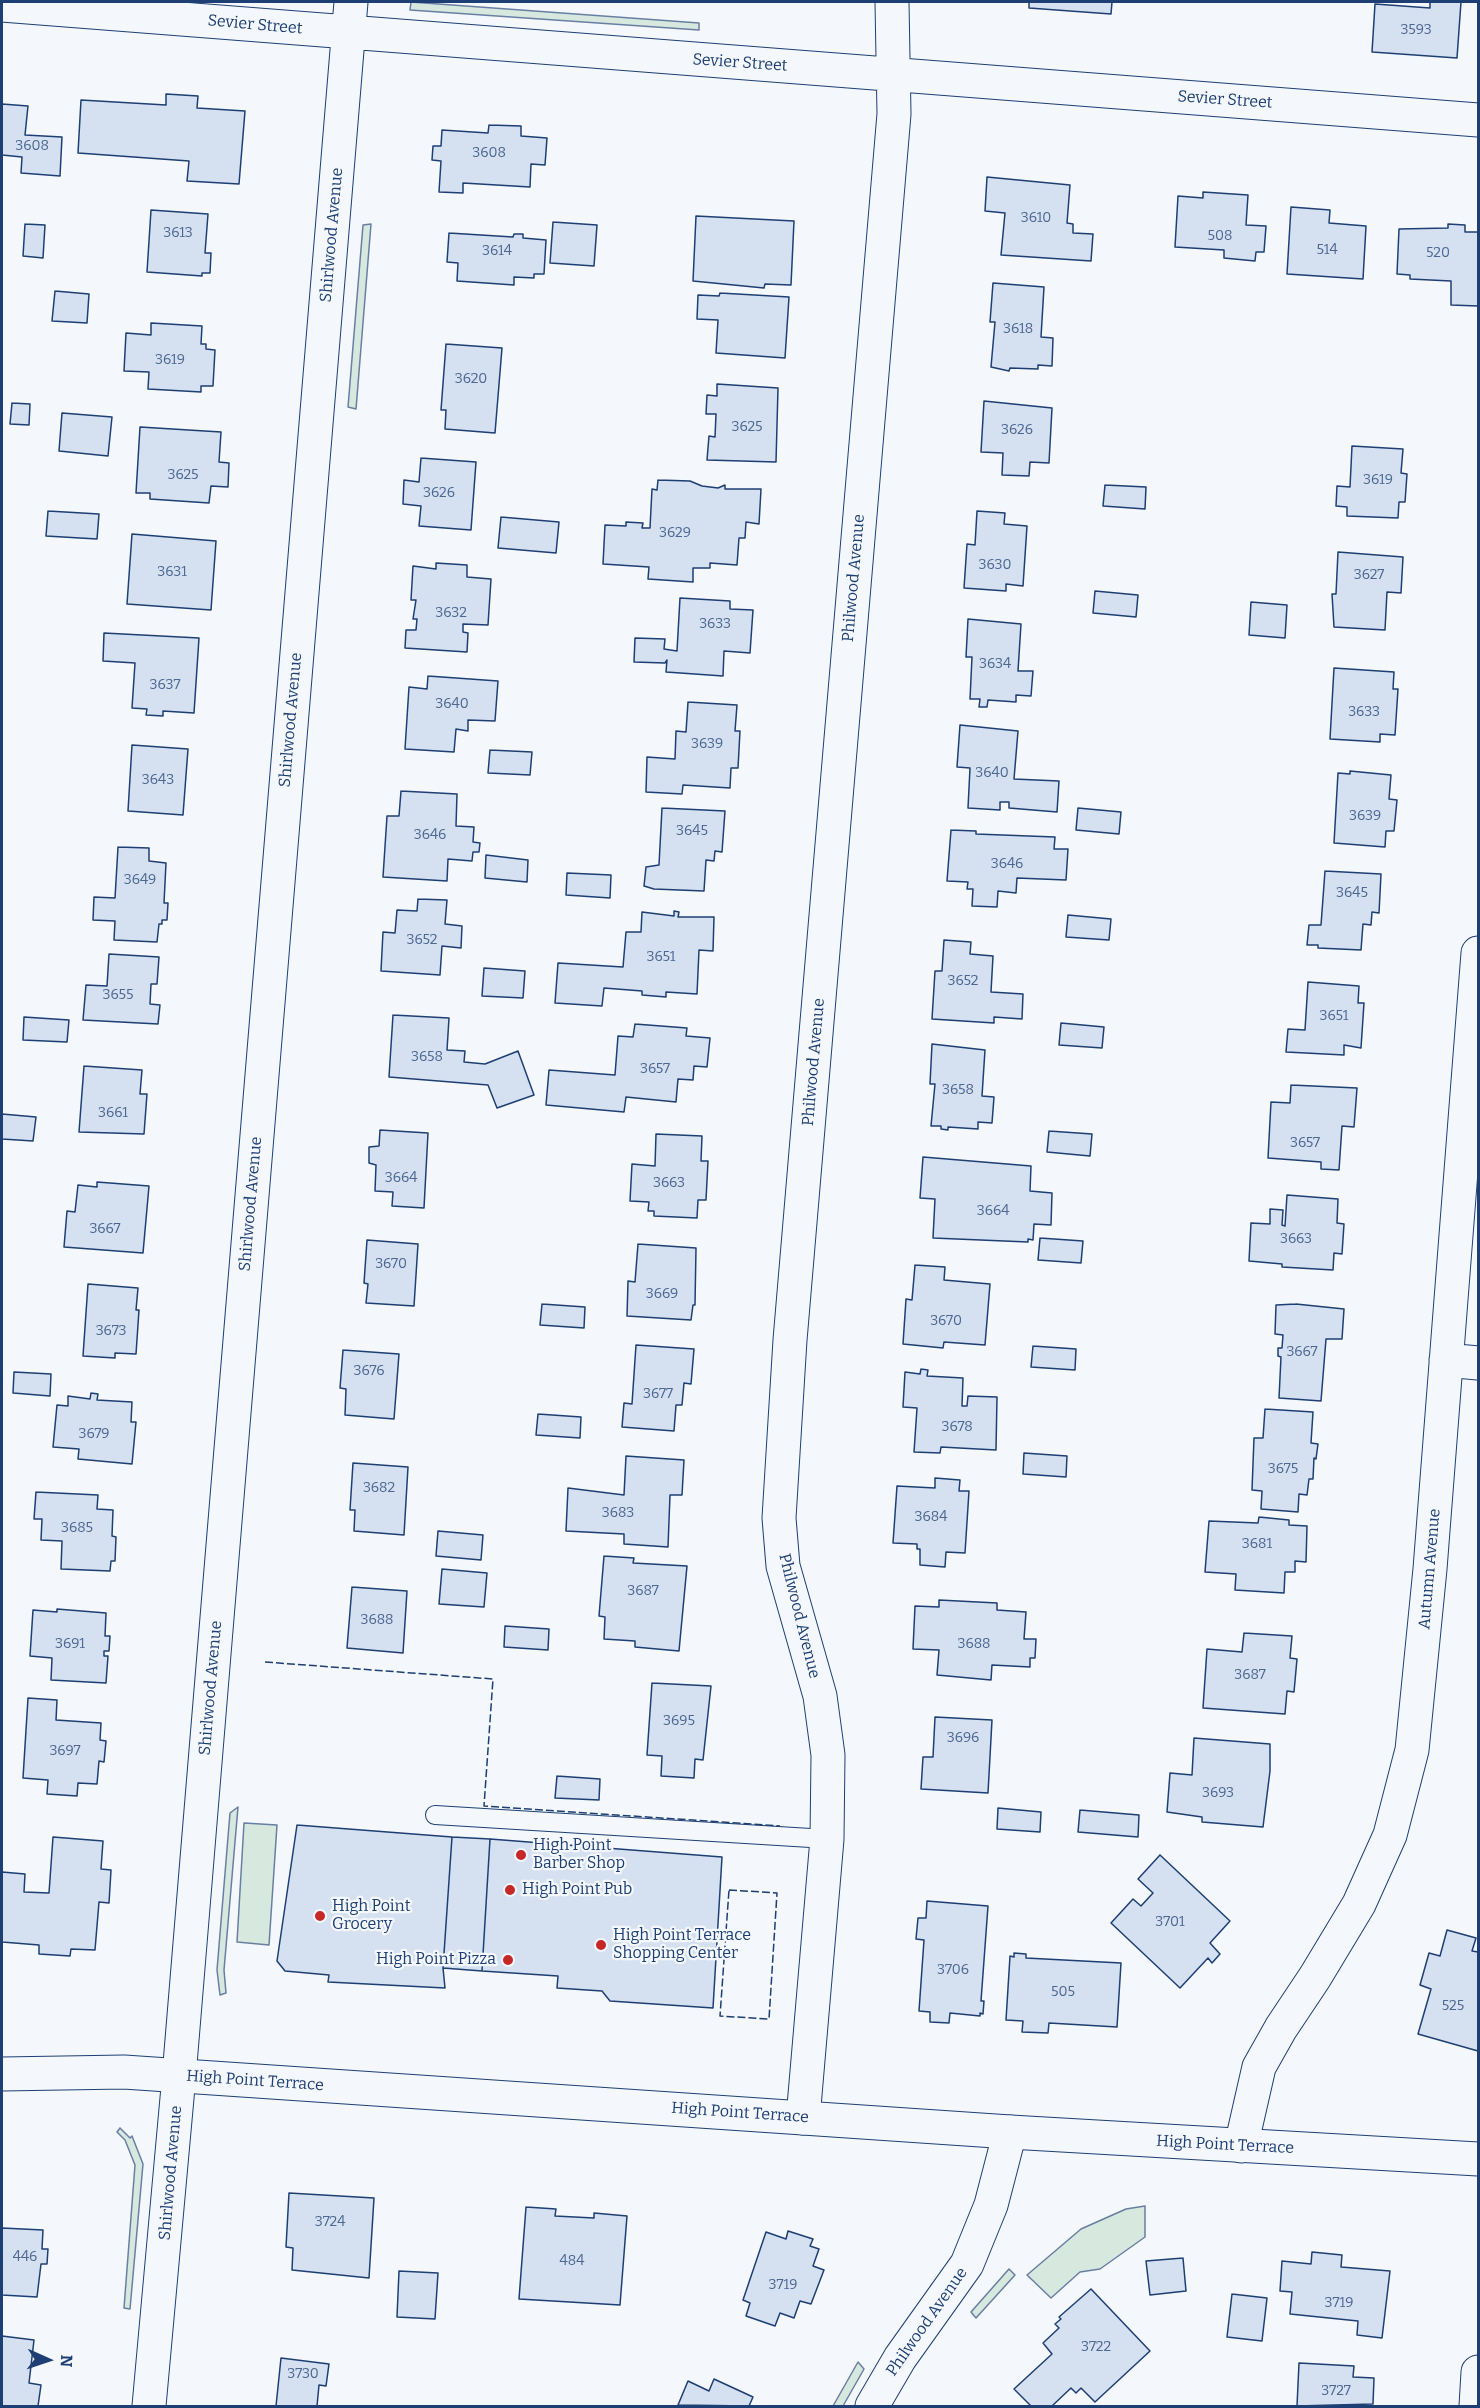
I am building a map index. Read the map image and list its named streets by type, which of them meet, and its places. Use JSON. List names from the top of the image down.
{
  "streets": {
    "street": [
      "Sevier Street",
      "Shirlwood Avenue",
      "Philwood Avenue",
      "Autumn Avenue",
      "High Point Terrace"
    ]
  },
  "crossings": [
    ["Sevier Street", "Shirlwood Avenue"],
    ["Sevier Street", "Philwood Avenue"],
    ["Shirlwood Avenue", "High Point Terrace"],
    ["Philwood Avenue", "High Point Terrace"],
    ["Autumn Avenue", "High Point Terrace"]
  ],
  "places": [
    "High Point Barber Shop",
    "High Point Pub",
    "High Point Grocery",
    "High Point Terrace Shopping Center",
    "High Point Pizza"
  ],
  "house_numbers": [
    "3593",
    "3608",
    "3608",
    "3610",
    "3613",
    "508",
    "514",
    "3614",
    "520",
    "3618",
    "3619",
    "3620",
    "3625",
    "3626",
    "3625",
    "3619",
    "3626",
    "3629",
    "3630",
    "3631",
    "3627",
    "3632",
    "3633",
    "3634",
    "3637",
    "3640",
    "3633",
    "3639",
    "3640",
    "3643",
    "3639",
    "3645",
    "3646",
    "3646",
    "3649",
    "3645",
    "3652",
    "3651",
    "3652",
    "3655",
    "3651",
    "3658",
    "3657",
    "3658",
    "3661",
    "3657",
    "3664",
    "3663",
    "3664",
    "3667",
    "3663",
    "3670",
    "3669",
    "3670",
    "3673",
    "3667",
    "3676",
    "3677",
    "3678",
    "3679",
    "3675",
    "3682",
    "3683",
    "3684",
    "3685",
    "3681",
    "3687",
    "3688",
    "3691",
    "3688",
    "3687",
    "3695",
    "3696",
    "3697",
    "3693",
    "3701",
    "3706",
    "505",
    "525",
    "3724",
    "446",
    "484",
    "3719",
    "3719",
    "3722",
    "3730",
    "3727"
  ],
  "north": "right"
}
